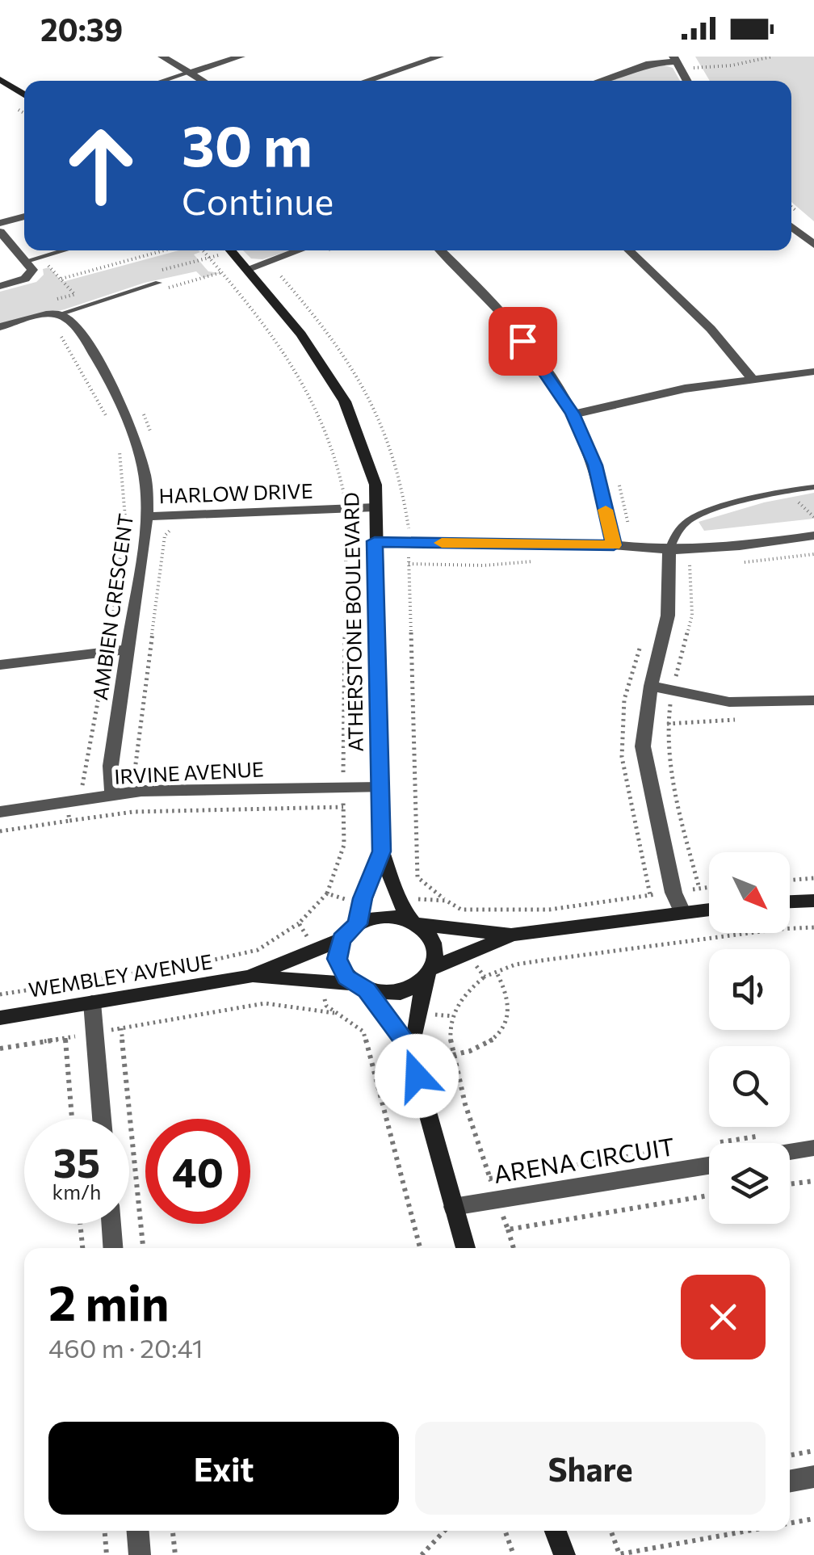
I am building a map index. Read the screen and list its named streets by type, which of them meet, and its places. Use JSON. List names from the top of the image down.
{
  "streets": {
    "street": [
      "HARLOW DRIVE",
      "AMBIEN CRESCENT",
      "ATHERSTONE BOULEVARD",
      "IRVINE AVENUE",
      "WEMBLEY AVENUE",
      "ARENA CIRCUIT"
    ]
  },
  "crossings": [
    ["HARLOW DRIVE", "AMBIEN CRESCENT"],
    ["HARLOW DRIVE", "ATHERSTONE BOULEVARD"],
    ["AMBIEN CRESCENT", "IRVINE AVENUE"],
    ["ATHERSTONE BOULEVARD", "IRVINE AVENUE"],
    ["ATHERSTONE BOULEVARD", "WEMBLEY AVENUE"]
  ],
  "north": "bottom right",
  "page": {
    "status": "20:39",
    "turn": ["30 m", "Continue"],
    "speed": "35 km/h",
    "limit": "40",
    "heading": ["2 min", "460 m · 20:41"],
    "buttons": ["Exit", "Share"]
  }
}
